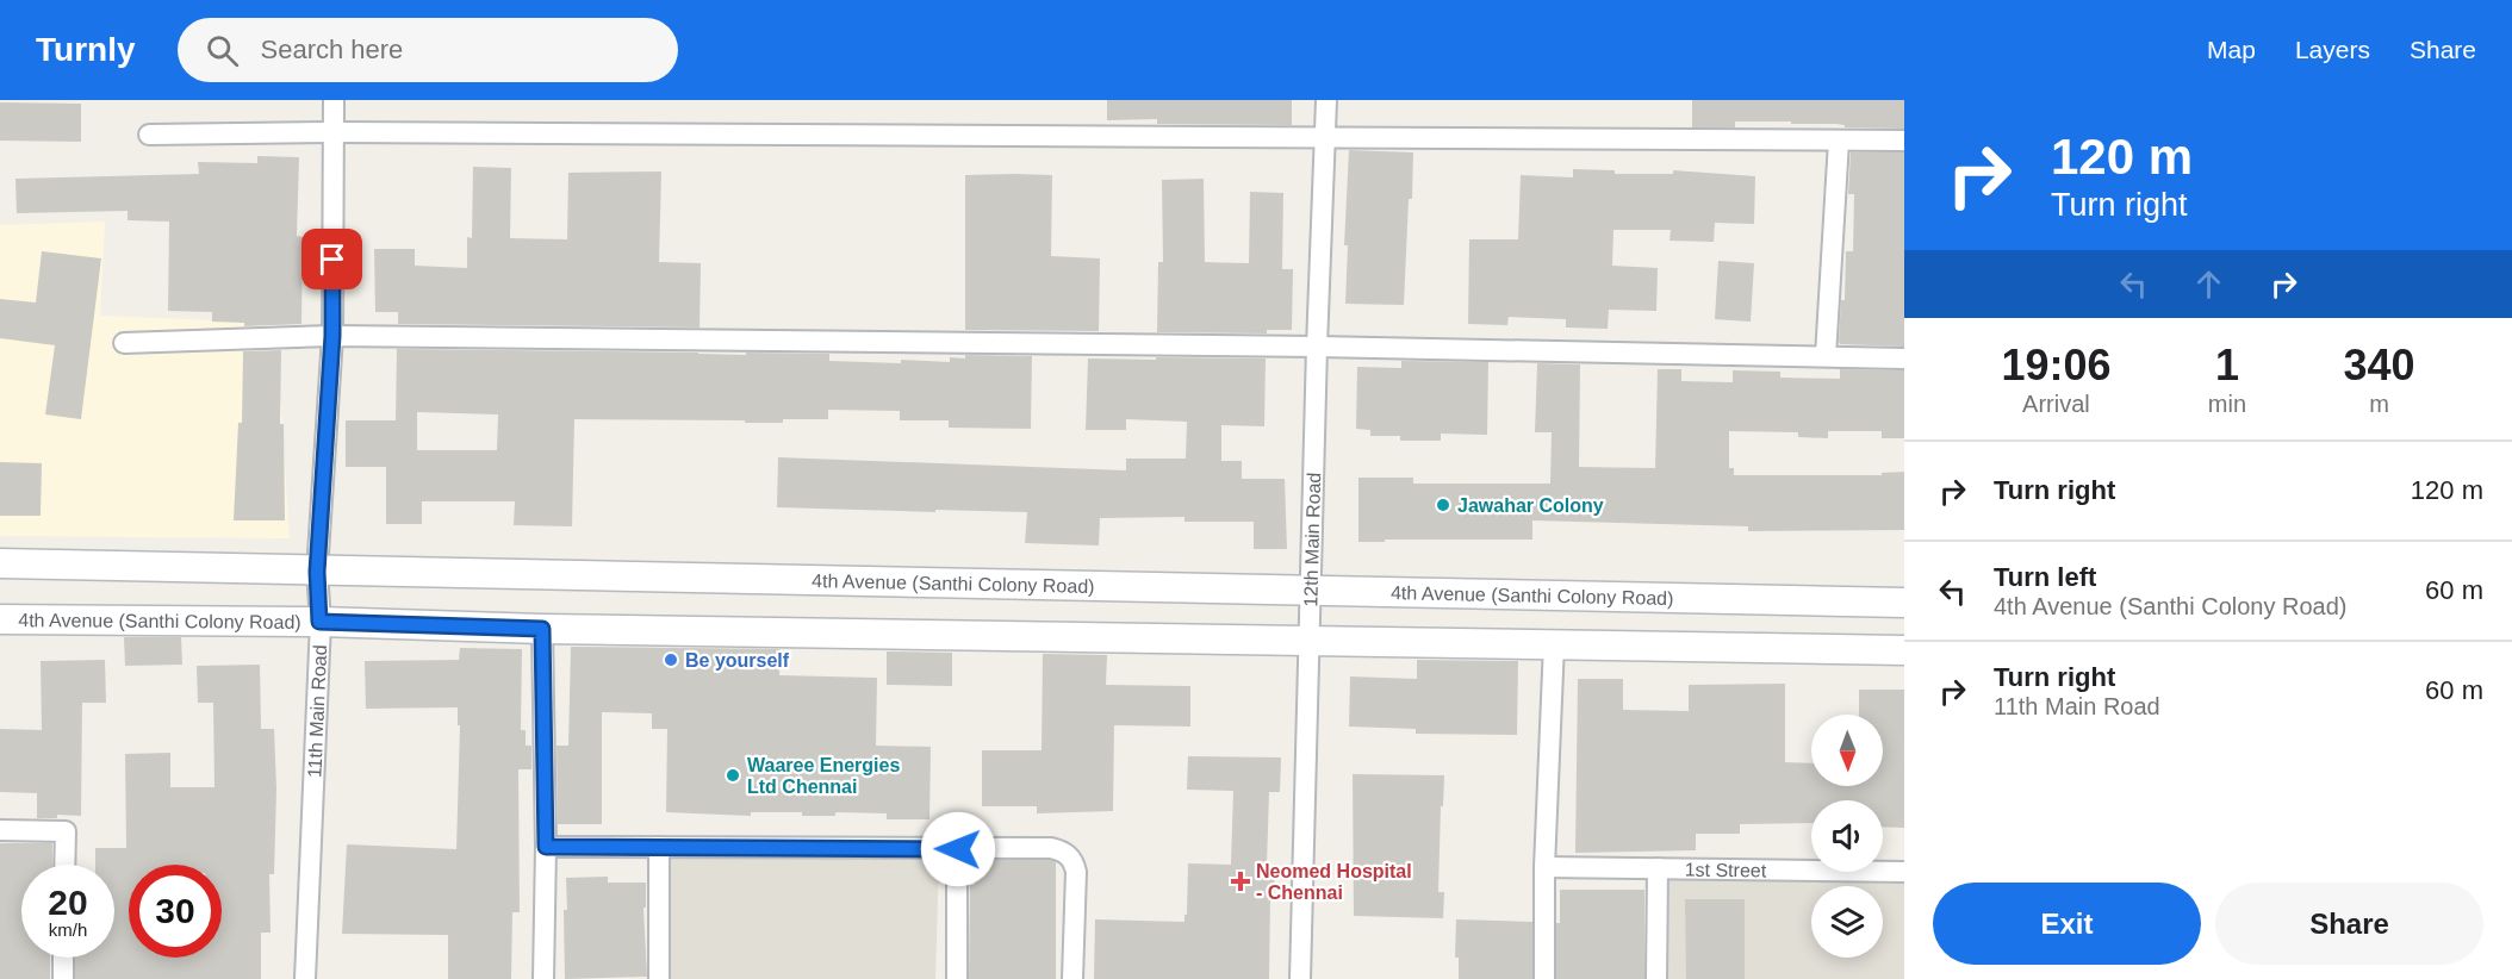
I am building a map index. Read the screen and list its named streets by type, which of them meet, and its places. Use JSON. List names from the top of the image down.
{
  "streets": {
    "street": [
      "12th Main Road",
      "4th Avenue (Santhi Colony Road)",
      "11th Main Road",
      "1st Street"
    ]
  },
  "crossings": [
    ["12th Main Road", "4th Avenue (Santhi Colony Road)"],
    ["4th Avenue (Santhi Colony Road)", "11th Main Road"]
  ],
  "places": {
    "other": ["Jawahar Colony", "Be yourself", "Waaree Energies Ltd Chennai"],
    "health": ["Neomed Hospital - Chennai"]
  },
  "north": "bottom",
  "page": {
    "header": "Turnly",
    "search": "Search here",
    "nav": ["Map", "Layers", "Share"],
    "turn": ["120 m", "Turn right"],
    "eta": [
      "19:06",
      "Arrival",
      "1",
      "min",
      "340",
      "m"
    ],
    "list": [
      {
        "name": "Turn right",
        "value": "120 m"
      },
      {
        "name": "Turn left",
        "note": "4th Avenue (Santhi Colony Road)",
        "value": "60 m"
      },
      {
        "name": "Turn right",
        "note": "11th Main Road",
        "value": "60 m"
      }
    ],
    "speed": "20 km/h",
    "limit": "30",
    "buttons": ["Exit", "Share"]
  }
}
